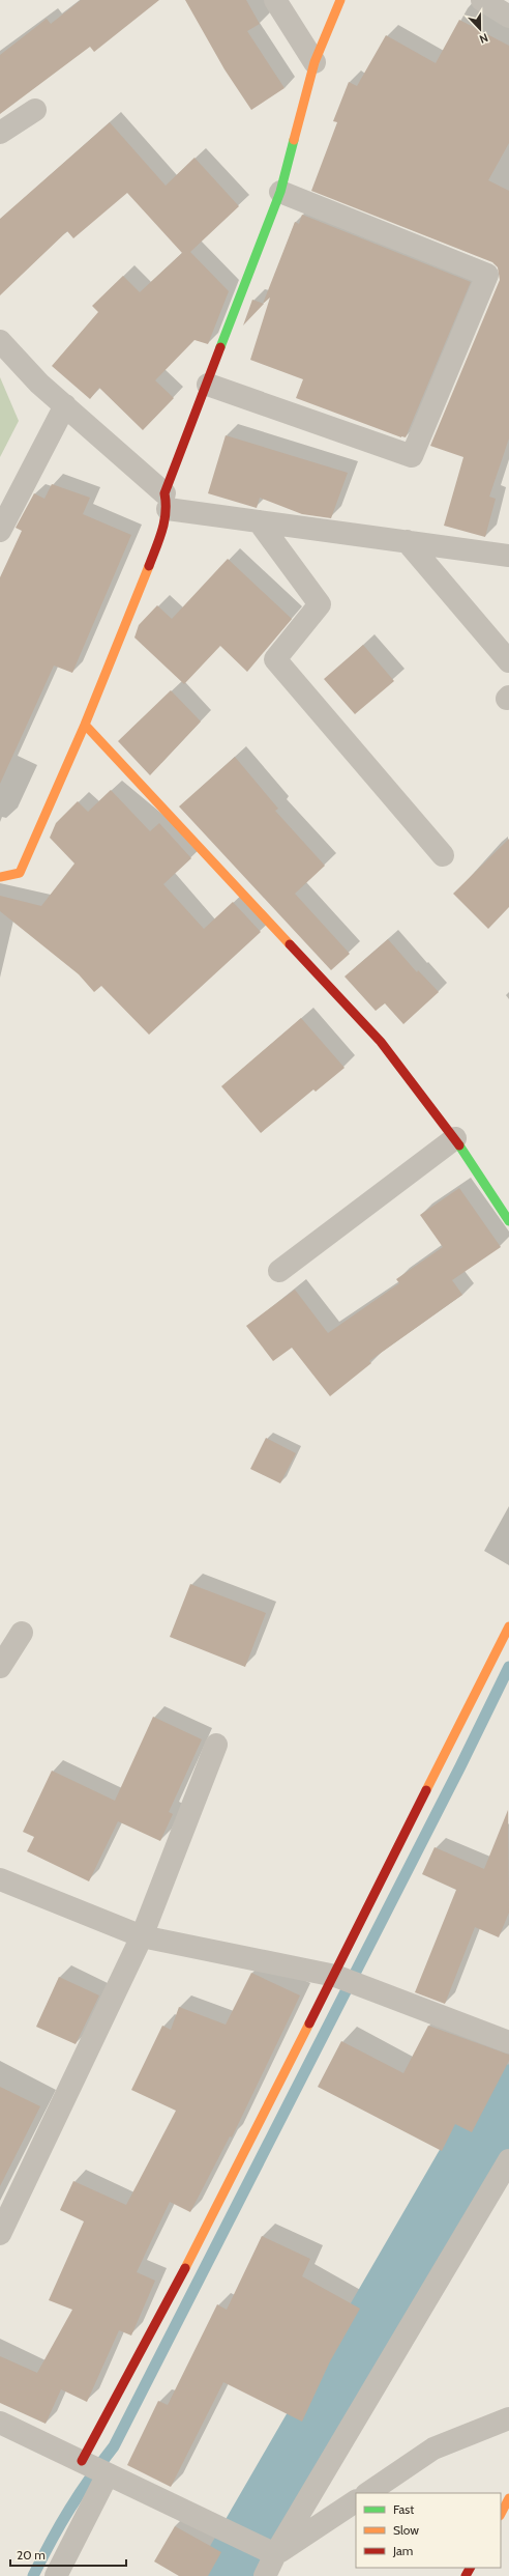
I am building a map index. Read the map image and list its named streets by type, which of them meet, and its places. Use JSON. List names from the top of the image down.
{
  "legend": ["Fast", "Slow", "Jam"],
  "scale_bar": "20 m",
  "north": "bottom"
}
